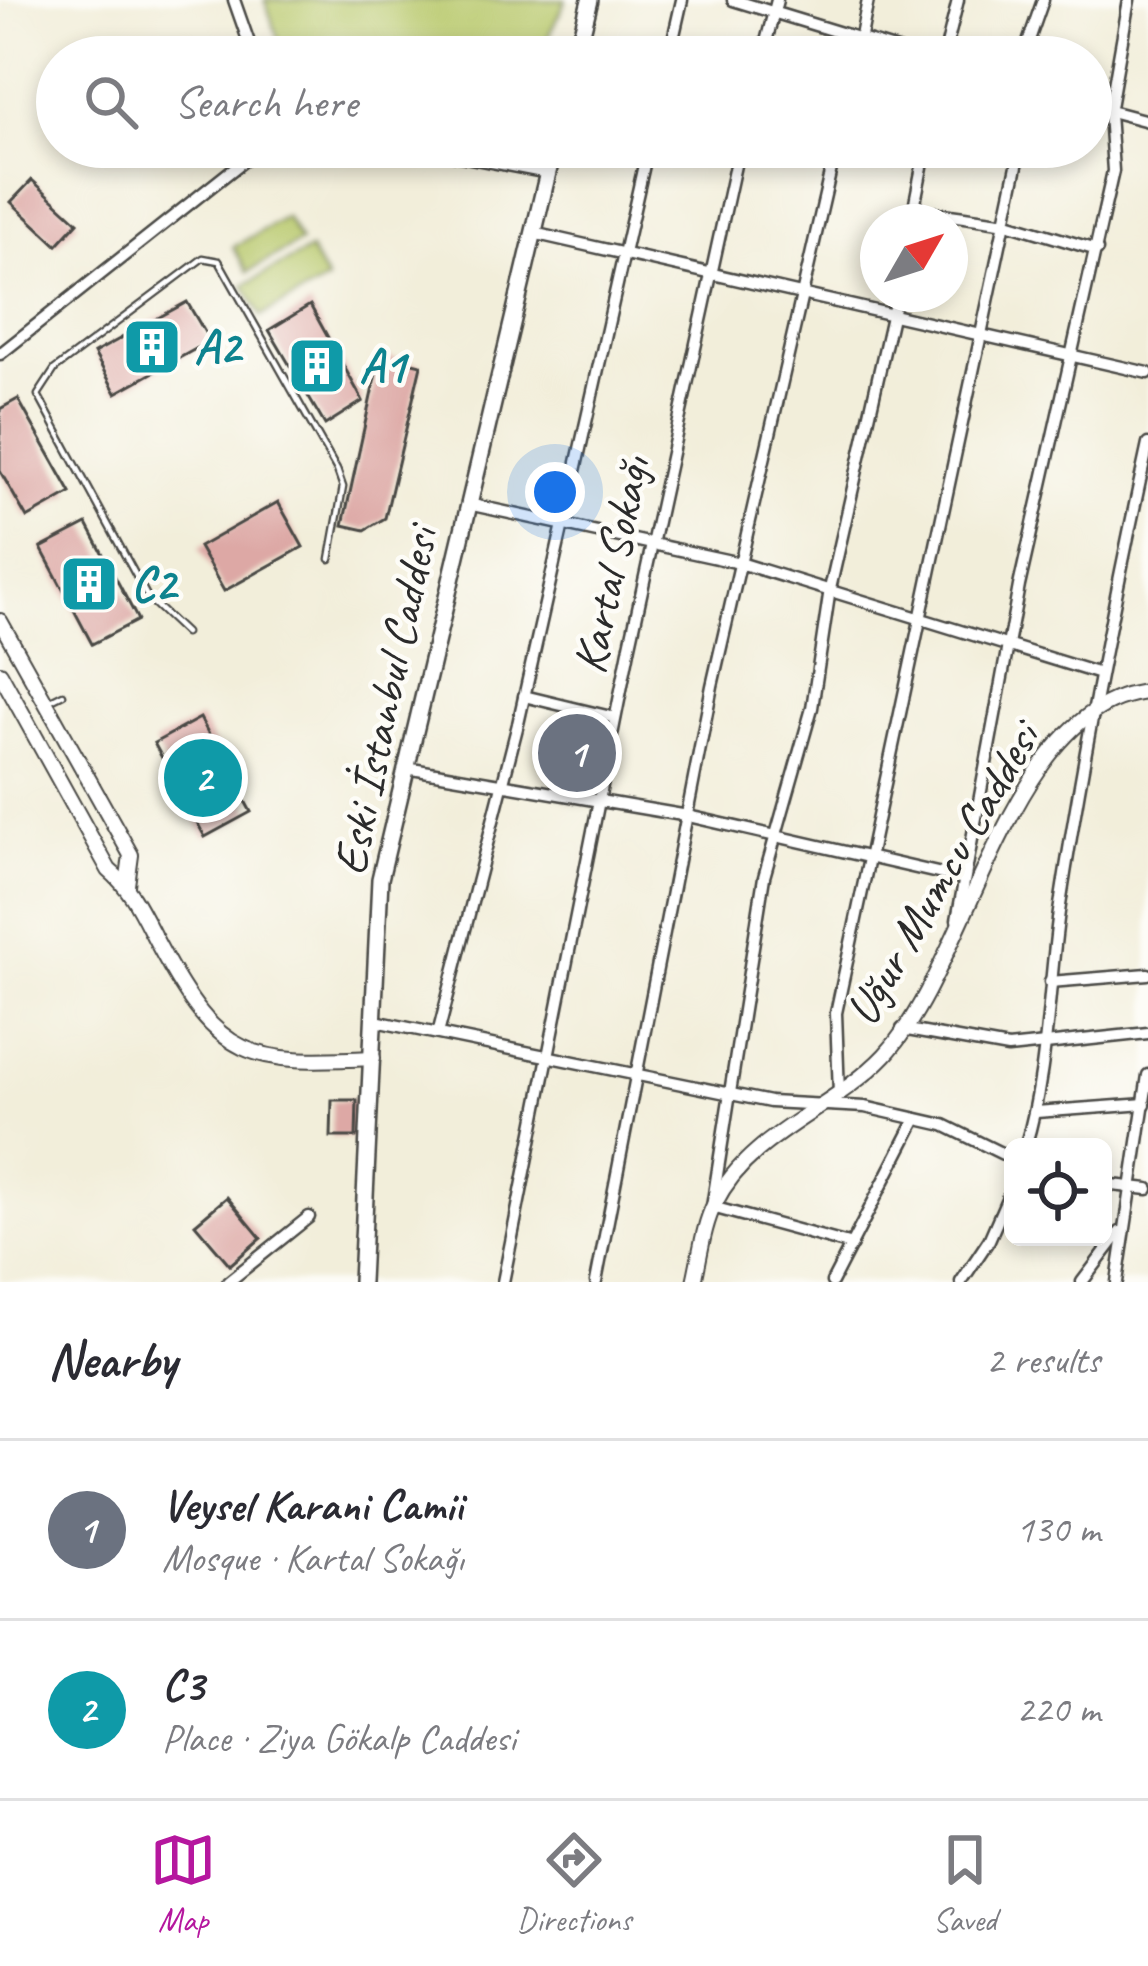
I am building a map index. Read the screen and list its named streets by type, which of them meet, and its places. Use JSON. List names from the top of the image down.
{
  "streets": {
    "main road": ["Eski İstanbul Caddesi"],
    "street": ["Kartal Sokağı", "Uğur Mumcu Caddesi"]
  },
  "places": {
    "building": ["A2", "A1", "C2"]
  },
  "north": "top right",
  "page": {
    "search": "Search here",
    "pins": ["1", "2"],
    "heading": ["Nearby", "2 results"],
    "list": [
      {
        "mark": "1",
        "name": "Veysel Karani Camii",
        "note": "Mosque · Kartal Sokağı",
        "value": "130 m"
      },
      {
        "mark": "2",
        "name": "C3",
        "note": "Place · Ziya Gökalp Caddesi",
        "value": "220 m"
      }
    ],
    "nav": ["Map", "Directions", "Saved"]
  }
}
